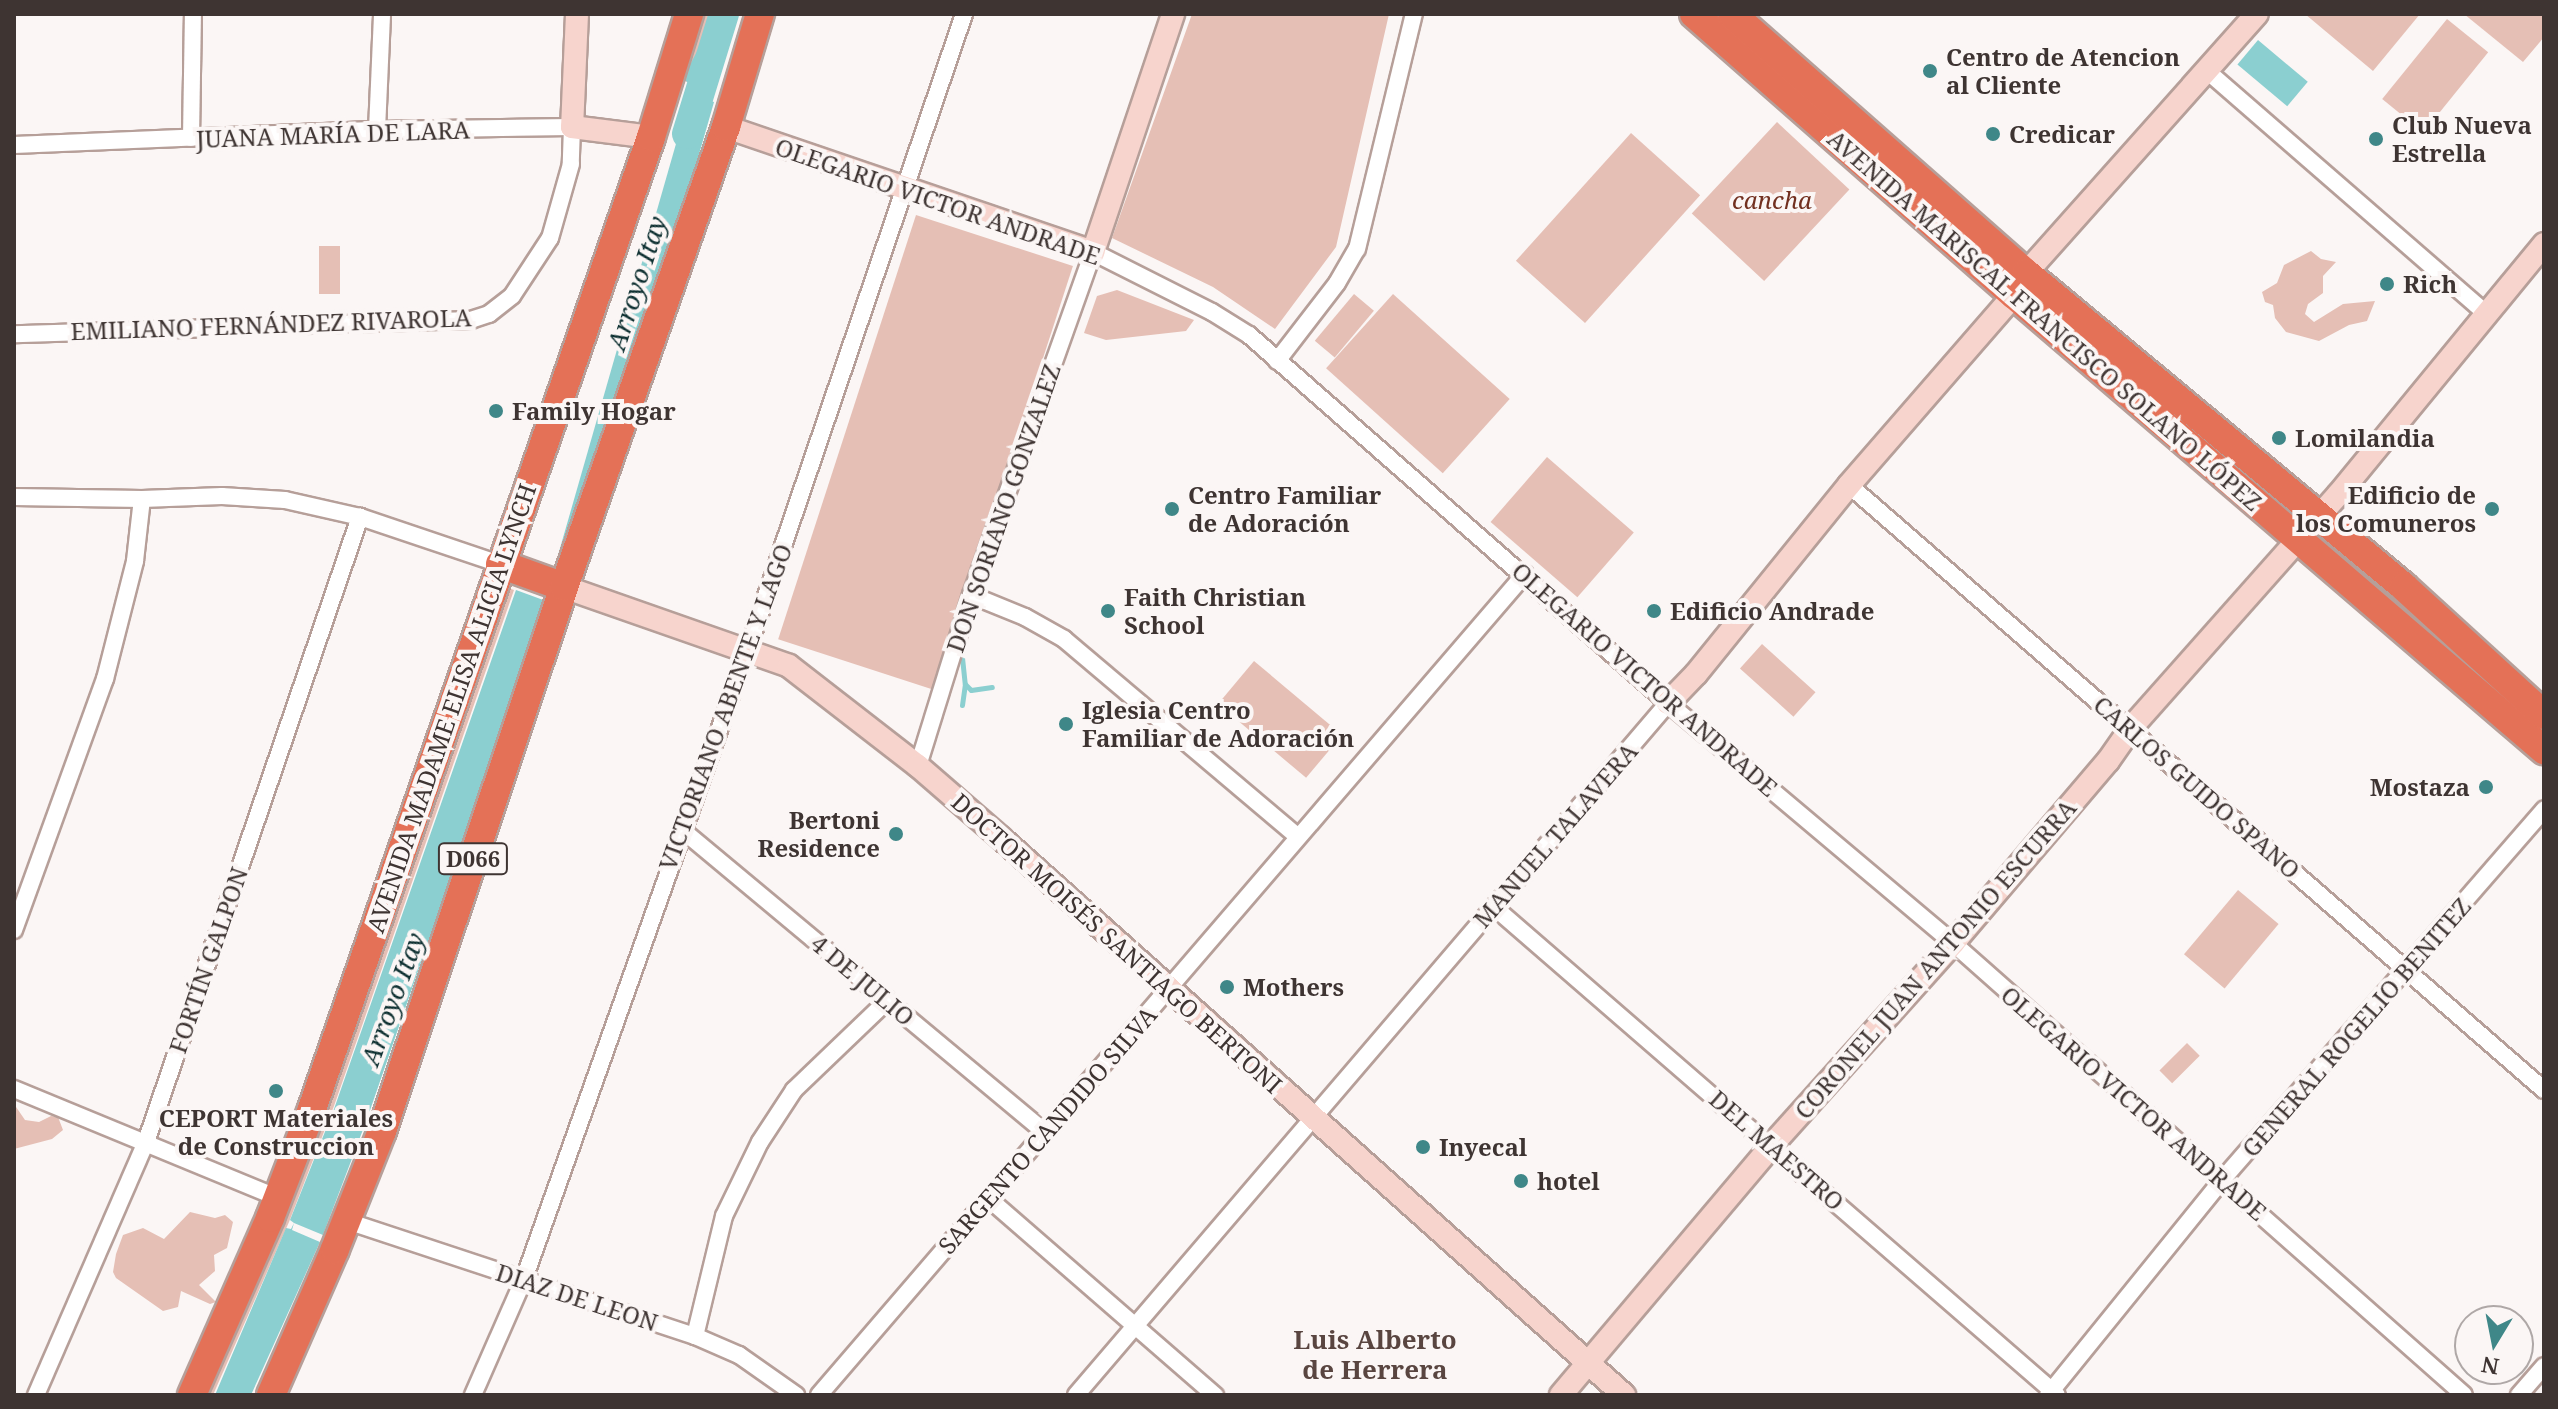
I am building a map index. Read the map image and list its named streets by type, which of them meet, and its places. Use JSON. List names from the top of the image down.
{
  "streets": {
    "highway": ["AVENIDA MARISCAL FRANCISCO SOLANO LÓPEZ", "AVENIDA MADAME ELISA ALICIA LYNCH", "D066"],
    "street": [
      "JUANA MARÍA DE LARA",
      "OLEGARIO VICTOR ANDRADE",
      "EMILIANO FERNÁNDEZ RIVAROLA",
      "DON SORIANO GONZALEZ",
      "VICTORIANO ABENTE Y LAGO",
      "CARLOS GUIDO SPANO",
      "MANUEL TALAVERA",
      "DOCTOR MOISÉS SANTIAGO BERTONI",
      "CORONEL JUAN ANTONIO ESCURRA",
      "FORTÍN GALPON",
      "4 DE JULIO",
      "GENERAL ROGELIO BENITEZ",
      "SARGENTO CANDIDO SILVA",
      "DEL MAESTRO",
      "DIAZ DE LEON"
    ]
  },
  "crossings": [
    ["JUANA MARÍA DE LARA", "EMILIANO FERNÁNDEZ RIVAROLA"],
    ["JUANA MARÍA DE LARA", "AVENIDA MADAME ELISA ALICIA LYNCH"],
    ["OLEGARIO VICTOR ANDRADE", "DON SORIANO GONZALEZ"],
    ["OLEGARIO VICTOR ANDRADE", "VICTORIANO ABENTE Y LAGO"],
    ["OLEGARIO VICTOR ANDRADE", "MANUEL TALAVERA"],
    ["OLEGARIO VICTOR ANDRADE", "D066"],
    ["OLEGARIO VICTOR ANDRADE", "CORONEL JUAN ANTONIO ESCURRA"],
    ["OLEGARIO VICTOR ANDRADE", "GENERAL ROGELIO BENITEZ"],
    ["OLEGARIO VICTOR ANDRADE", "SARGENTO CANDIDO SILVA"],
    ["AVENIDA MARISCAL FRANCISCO SOLANO LÓPEZ", "MANUEL TALAVERA"],
    ["AVENIDA MARISCAL FRANCISCO SOLANO LÓPEZ", "CORONEL JUAN ANTONIO ESCURRA"],
    ["DON SORIANO GONZALEZ", "DOCTOR MOISÉS SANTIAGO BERTONI"],
    ["VICTORIANO ABENTE Y LAGO", "DOCTOR MOISÉS SANTIAGO BERTONI"],
    ["VICTORIANO ABENTE Y LAGO", "4 DE JULIO"],
    ["VICTORIANO ABENTE Y LAGO", "DIAZ DE LEON"],
    ["CARLOS GUIDO SPANO", "MANUEL TALAVERA"],
    ["CARLOS GUIDO SPANO", "CORONEL JUAN ANTONIO ESCURRA"],
    ["CARLOS GUIDO SPANO", "GENERAL ROGELIO BENITEZ"],
    ["MANUEL TALAVERA", "DOCTOR MOISÉS SANTIAGO BERTONI"],
    ["MANUEL TALAVERA", "DEL MAESTRO"],
    ["D066", "DOCTOR MOISÉS SANTIAGO BERTONI"],
    ["D066", "DIAZ DE LEON"],
    ["DOCTOR MOISÉS SANTIAGO BERTONI", "CORONEL JUAN ANTONIO ESCURRA"],
    ["DOCTOR MOISÉS SANTIAGO BERTONI", "SARGENTO CANDIDO SILVA"],
    ["CORONEL JUAN ANTONIO ESCURRA", "DEL MAESTRO"],
    ["4 DE JULIO", "SARGENTO CANDIDO SILVA"],
    ["GENERAL ROGELIO BENITEZ", "DEL MAESTRO"]
  ],
  "districts": ["Luis Alberto de Herrera"],
  "water": ["Arroyo Itay"],
  "parks": ["cancha"],
  "places": [
    "Centro de Atencion al Cliente",
    "Credicar",
    "Club Nueva Estrella",
    "Rich",
    "Family Hogar",
    "Lomilandia",
    "Centro Familiar de Adoración",
    "Edificio de los Comuneros",
    "Faith Christian School",
    "Edificio Andrade",
    "Iglesia Centro Familiar de Adoración",
    "Mostaza",
    "Bertoni Residence",
    "Mothers",
    "CEPORT Materiales de Construccion",
    "Inyecal",
    "hotel"
  ],
  "north": "bottom"
}
